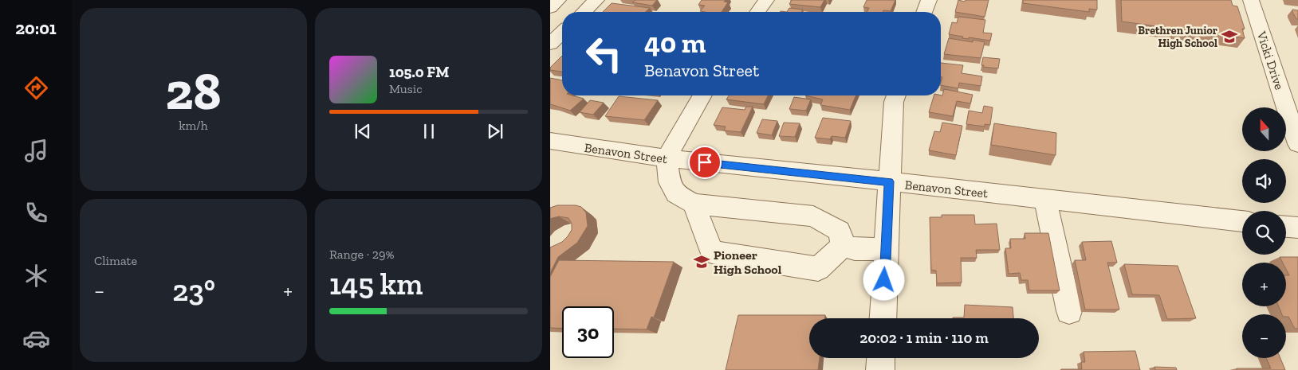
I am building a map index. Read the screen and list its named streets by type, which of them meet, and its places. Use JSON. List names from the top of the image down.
{
  "streets": {
    "street": ["Vicki Drive", "Benavon Street"]
  },
  "places": {
    "school or university": ["Brethren Junior High School", "Pioneer High School"]
  },
  "north": "top",
  "page": {
    "tabs": "20:01",
    "tile": [
      ["28", "km/h"],
      "Climate",
      ["Range · 29%", "145 km"]
    ],
    "turn": ["40 m", "Benavon Street"],
    "song": ["105.0 FM", "Music"],
    "map_buttons": ["+", "−"],
    "heat": ["−", "23°", "+"],
    "limit": "30",
    "trip": "20:02 · 1 min · 110 m"
  }
}
